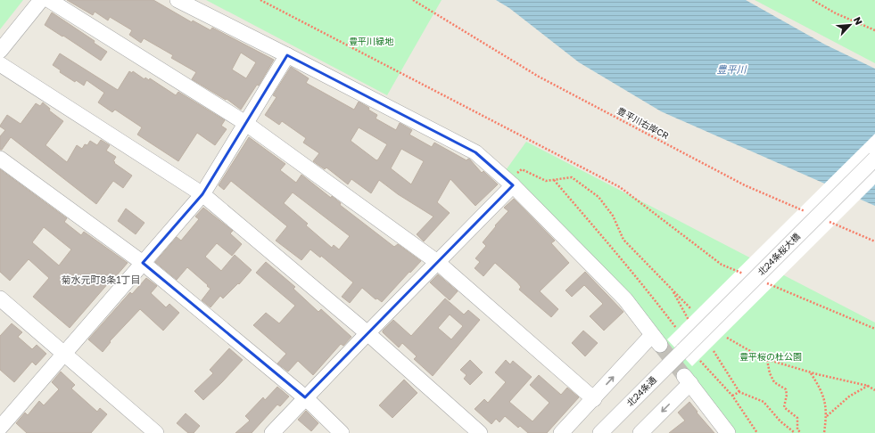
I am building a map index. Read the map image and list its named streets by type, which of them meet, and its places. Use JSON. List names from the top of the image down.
{
  "streets": {
    "street": ["北24条桜大橋", "北24条通"],
    "path": ["豊平川右岸CR"]
  },
  "crossings": [
    ["北24条桜大橋", "北24条通"]
  ],
  "districts": ["菊水元町8条1丁目"],
  "water": ["豊平川"],
  "parks": ["豊平川緑地", "豊平桜の杜公園"],
  "north": "top right"
}
